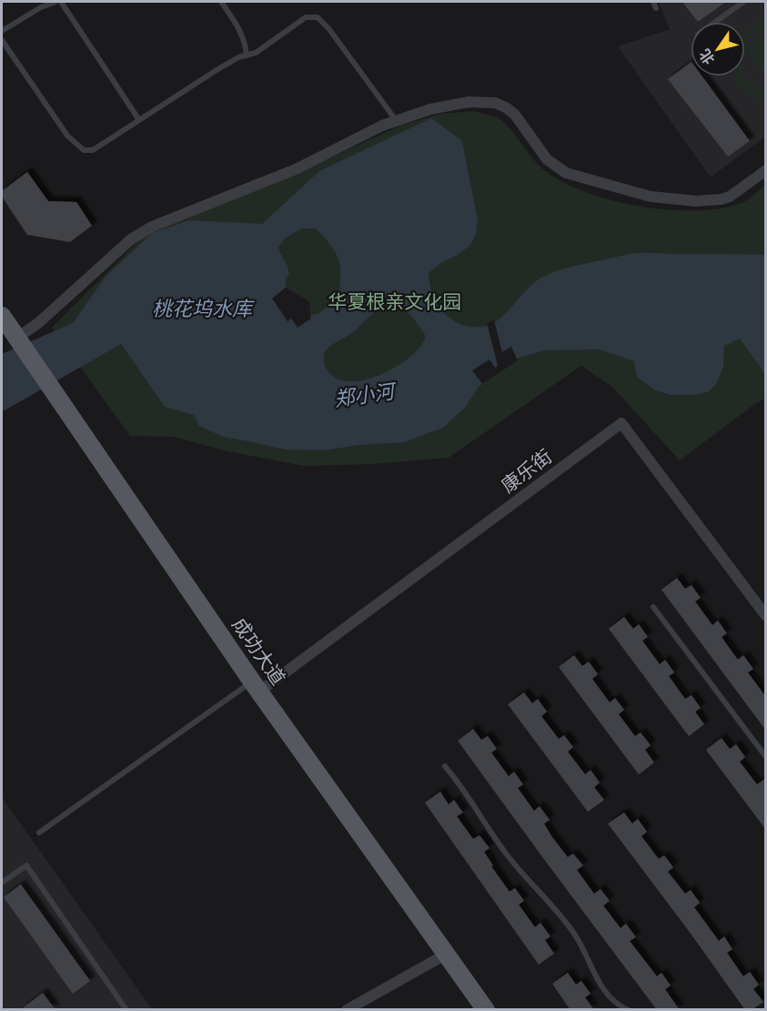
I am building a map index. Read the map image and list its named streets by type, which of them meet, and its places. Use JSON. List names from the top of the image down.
{
  "streets": {
    "main road": ["成功大道"],
    "street": ["康乐街"]
  },
  "crossings": [
    ["康乐街", "成功大道"]
  ],
  "water": ["桃花坞水库", "郑小河"],
  "parks": ["华夏根亲文化园"],
  "north": "bottom left"
}
